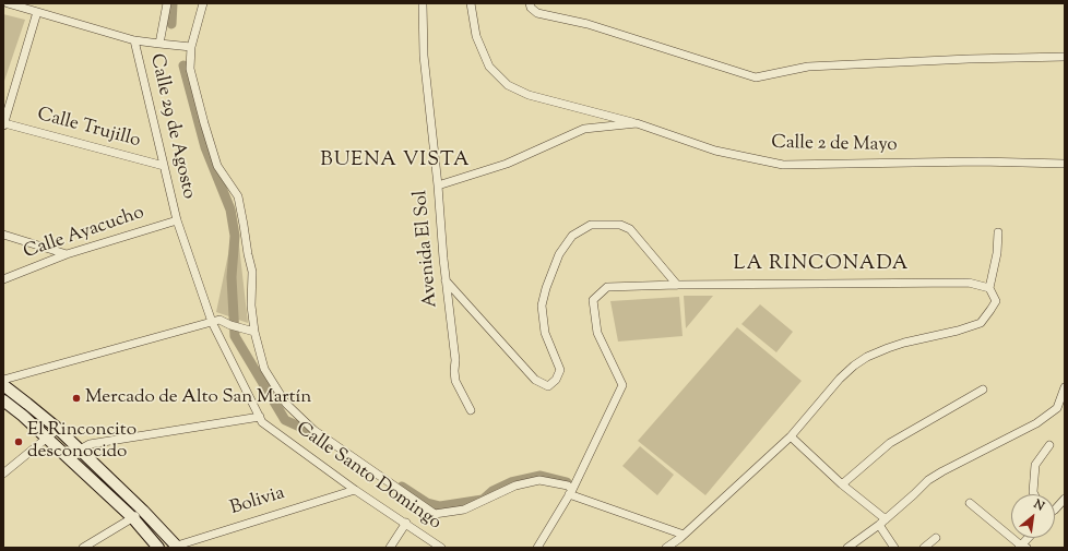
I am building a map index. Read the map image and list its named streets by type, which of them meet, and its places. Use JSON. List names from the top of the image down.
{
  "streets": {
    "street": [
      "Calle 29 de Agosto",
      "Calle Trujillo",
      "Calle 2 de Mayo",
      "Calle Ayacucho",
      "Avenida El Sol",
      "Calle Santo Domingo",
      "Bolivia"
    ]
  },
  "crossings": [
    ["Calle 29 de Agosto", "Calle Trujillo"],
    ["Calle 29 de Agosto", "Calle Ayacucho"],
    ["Calle 29 de Agosto", "Calle Santo Domingo"],
    ["Calle 2 de Mayo", "Avenida El Sol"],
    ["Calle Ayacucho", "Calle Santo Domingo"],
    ["Calle Santo Domingo", "Bolivia"]
  ],
  "districts": ["BUENA VISTA", "LA RINCONADA"],
  "places": ["Mercado de Alto San Martín", "El Rinconcito desconocido"],
  "north": "top right"
}
